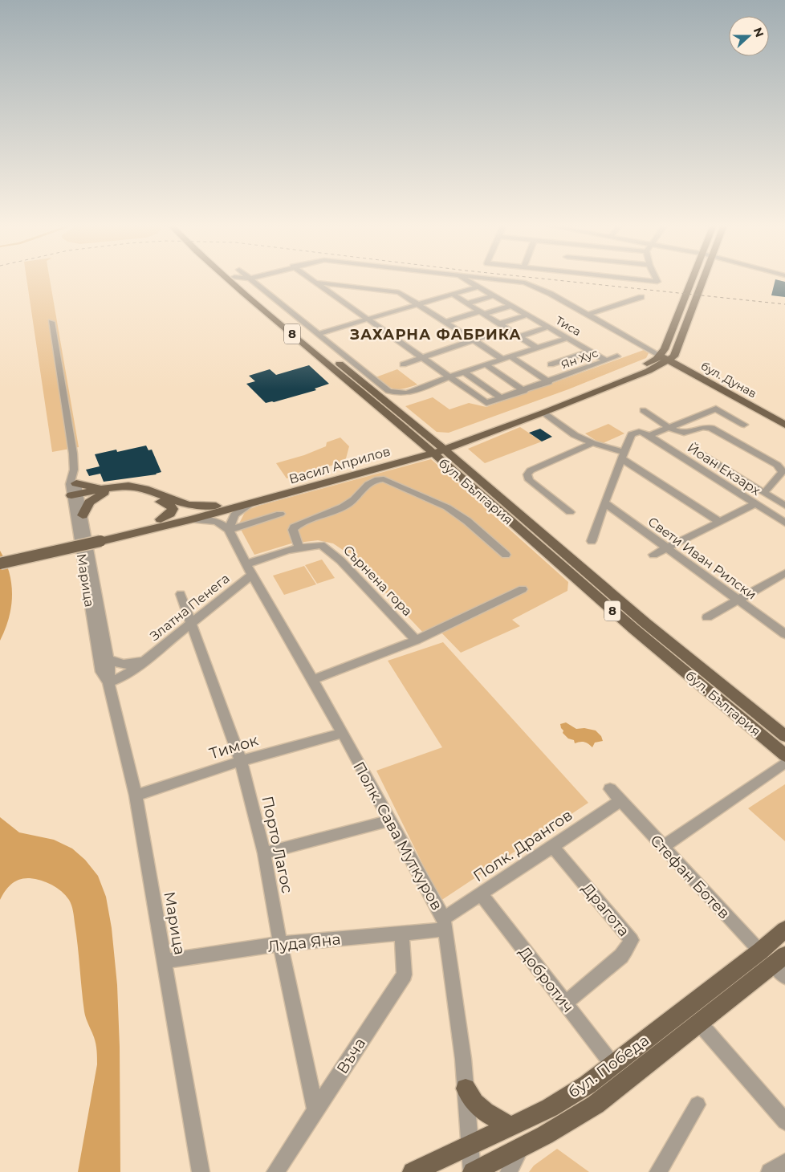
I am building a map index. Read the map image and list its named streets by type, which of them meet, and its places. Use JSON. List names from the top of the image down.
{
  "streets": {
    "main road": [
      "8",
      "бул. Дунав",
      "Васил Априлов",
      "бул. България",
      "бул. Победа"
    ],
    "street": [
      "Тиса",
      "Ян Хус",
      "Йоан Екзарх",
      "Свети Иван Рилски",
      "Марица",
      "Сърнена гора",
      "Златна Пенега",
      "Тимок",
      "Полк. Сава Муткуров",
      "Порто Лагос",
      "Полк. Дрангов",
      "Стефан Ботев",
      "Драгота",
      "Луда Яна",
      "Добротич",
      "Въча"
    ]
  },
  "crossings": [
    ["Тиса", "Ян Хус"],
    ["бул. Дунав", "Васил Априлов"],
    ["Васил Априлов", "бул. България"],
    ["Марица", "Златна Пенега"],
    ["Марица", "Тимок"],
    ["Марица", "Луда Яна"],
    ["Сърнена гора", "Златна Пенега"],
    ["Сърнена гора", "Полк. Сава Муткуров"],
    ["Златна Пенега", "Полк. Сава Муткуров"],
    ["Златна Пенега", "Порто Лагос"],
    ["Тимок", "Полк. Сава Муткуров"],
    ["Тимок", "Порто Лагос"],
    ["Полк. Сава Муткуров", "Полк. Дрангов"],
    ["Полк. Сава Муткуров", "Луда Яна"],
    ["Полк. Сава Муткуров", "бул. Победа"],
    ["Порто Лагос", "Луда Яна"],
    ["Порто Лагос", "Въча"],
    ["Полк. Дрангов", "Стефан Ботев"],
    ["Полк. Дрангов", "Драгота"],
    ["Полк. Дрангов", "Луда Яна"],
    ["Полк. Дрангов", "Добротич"],
    ["Стефан Ботев", "бул. Победа"],
    ["Драгота", "Добротич"],
    ["Луда Яна", "Въча"],
    ["Добротич", "бул. Победа"]
  ],
  "districts": ["ЗАХАРНА ФАБРИКА"],
  "north": "right"
}
